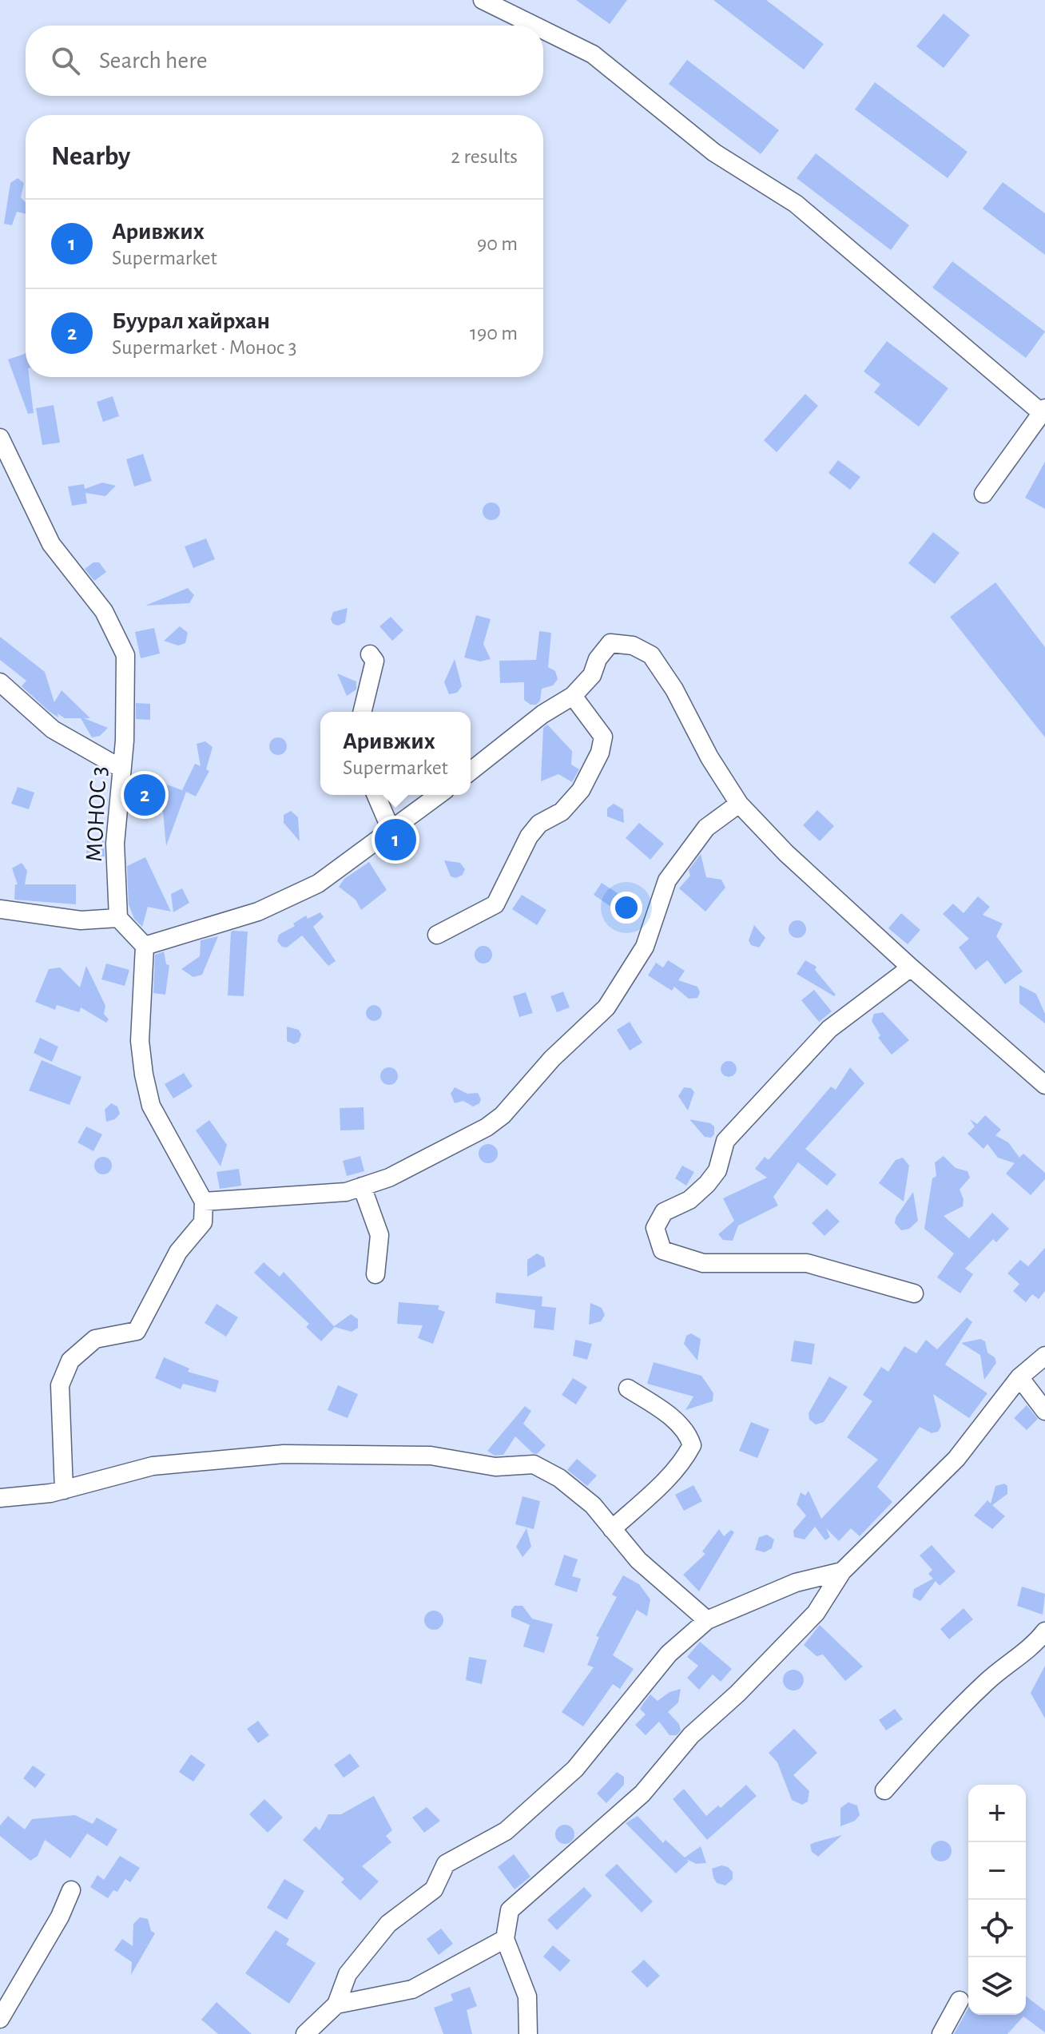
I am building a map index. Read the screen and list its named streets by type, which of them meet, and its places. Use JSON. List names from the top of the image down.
{
  "streets": {
    "street": ["МОНОС 3"]
  },
  "page": {
    "search": "Search here",
    "heading": ["Nearby", "2 results"],
    "list": [
      {
        "mark": "1",
        "name": "Аривжих",
        "note": "Supermarket",
        "value": "90 m"
      },
      {
        "mark": "2",
        "name": "Буурал хайрхан",
        "note": "Supermarket · Монос 3",
        "value": "190 m"
      }
    ],
    "popup": ["Аривжих", "Supermarket"],
    "pins": ["2", "1"],
    "map_buttons": ["+", "−"]
  }
}
